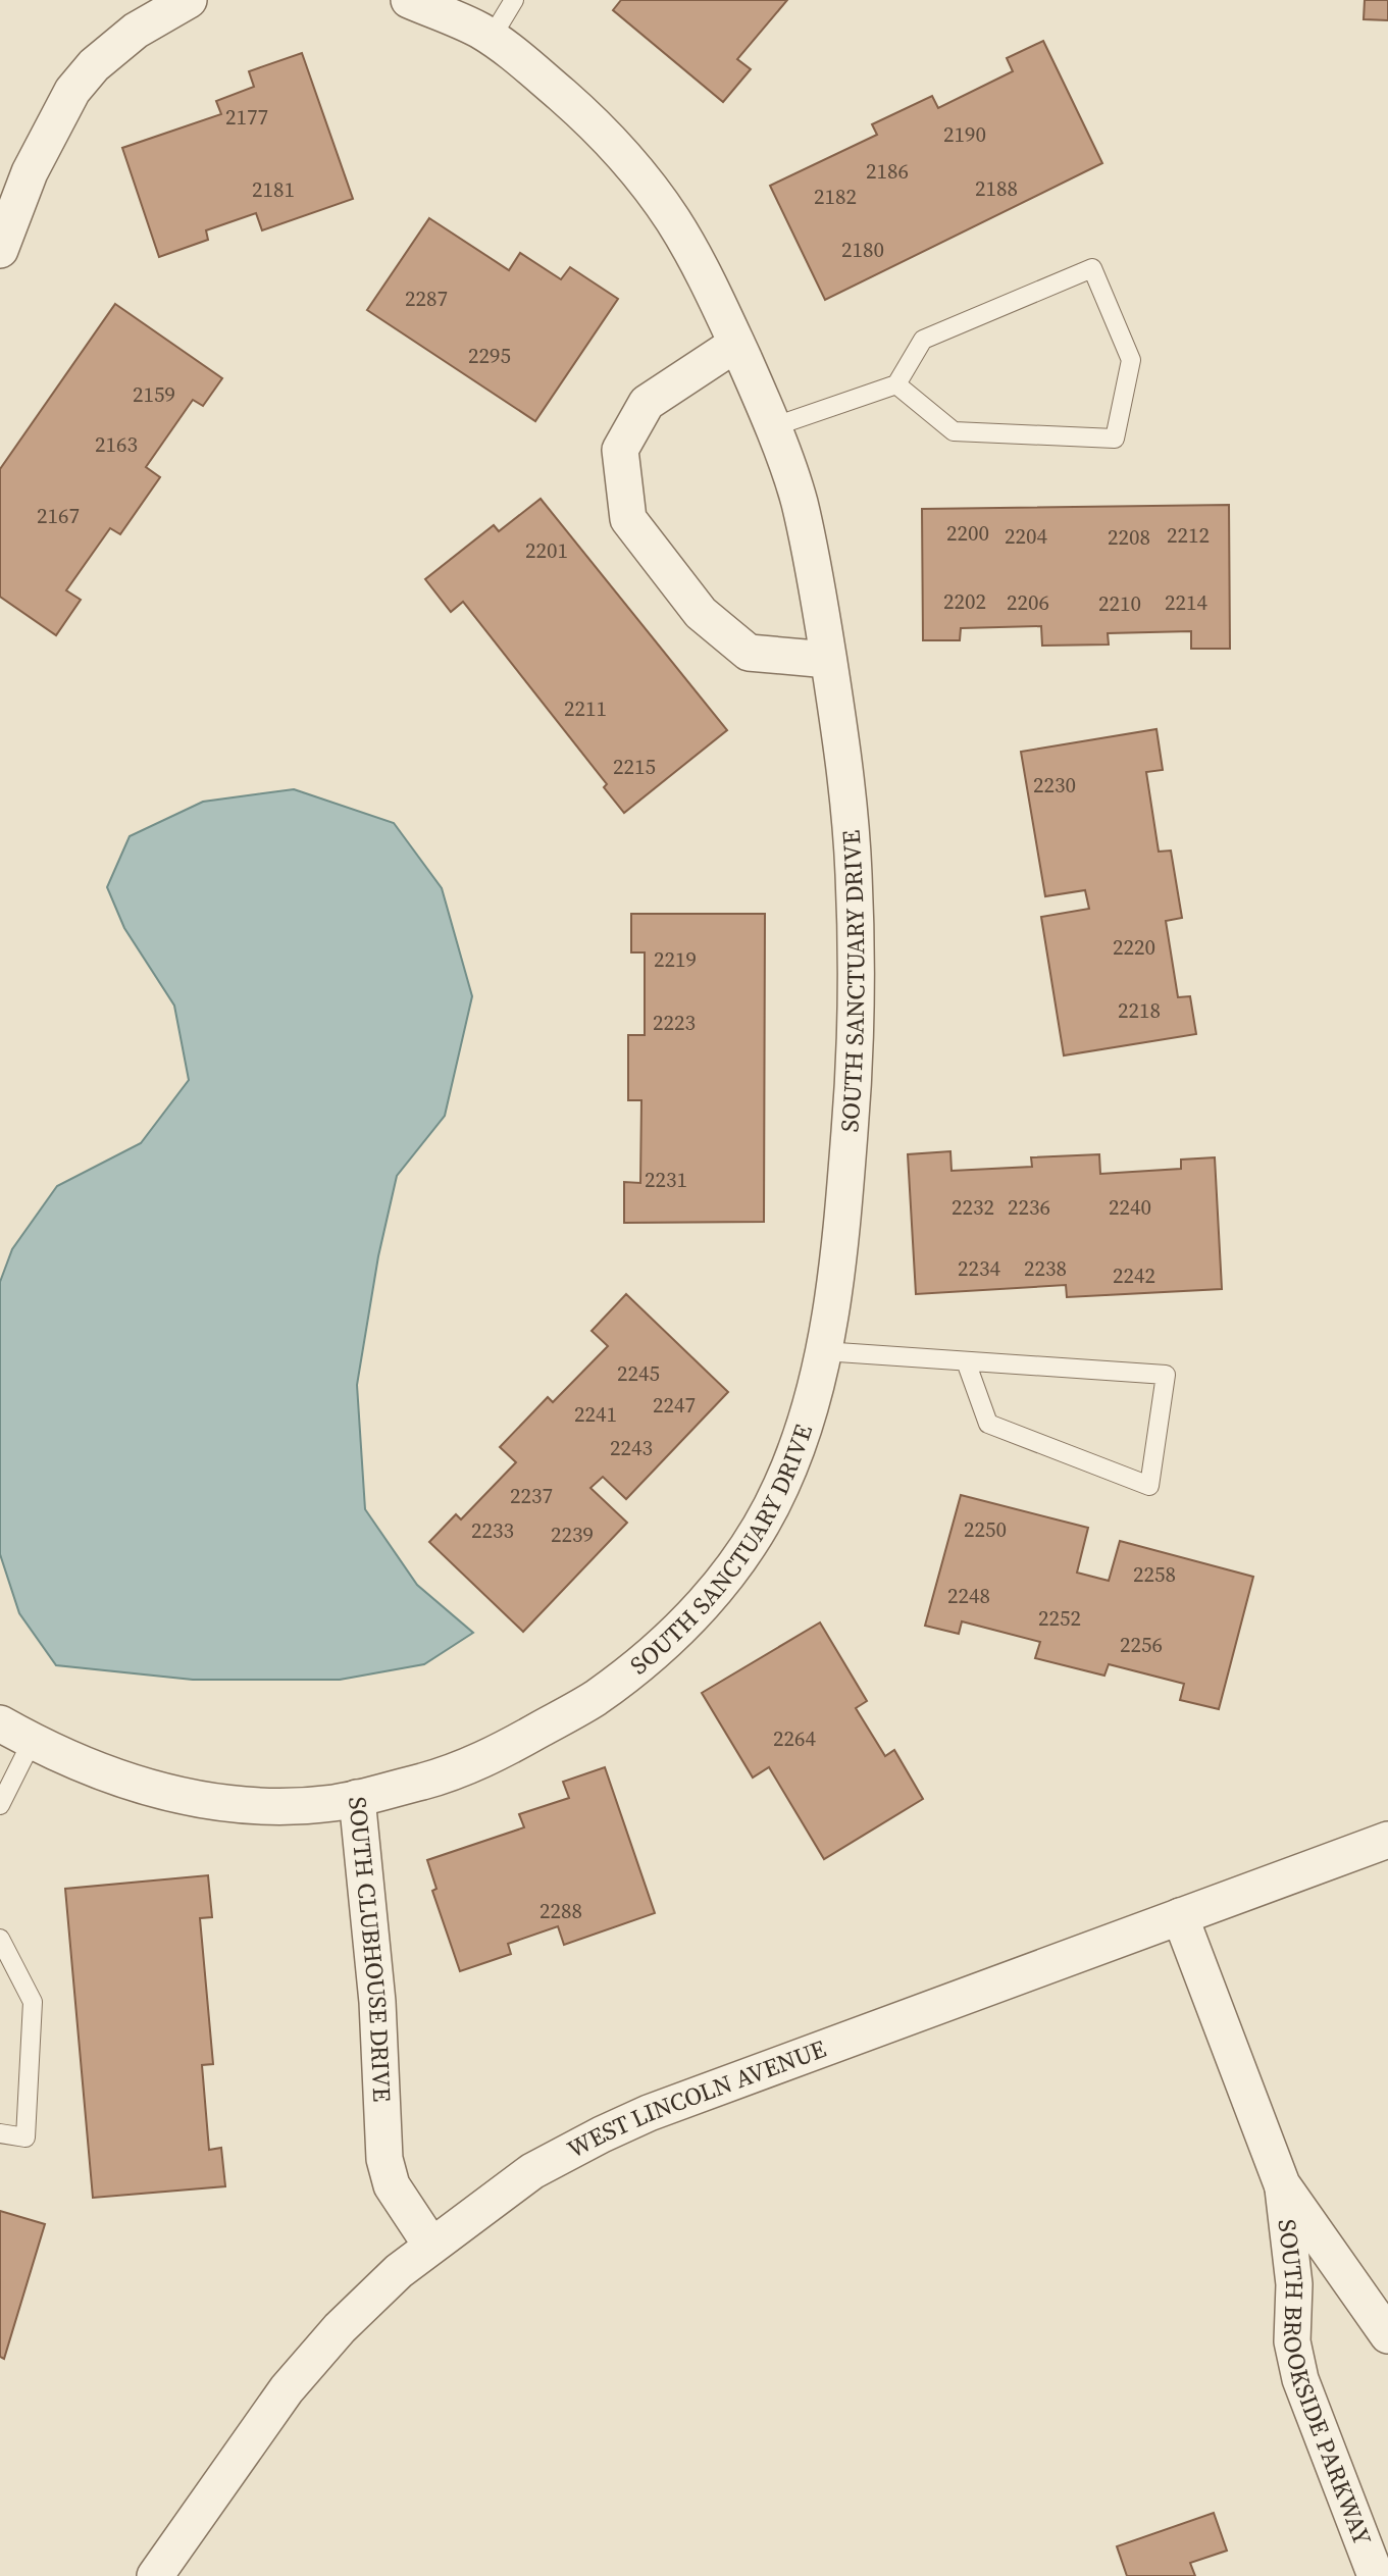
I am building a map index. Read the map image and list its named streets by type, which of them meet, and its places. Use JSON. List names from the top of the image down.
{
  "streets": {
    "street": [
      "SOUTH SANCTUARY DRIVE",
      "SOUTH CLUBHOUSE DRIVE",
      "WEST LINCOLN AVENUE",
      "SOUTH BROOKSIDE PARKWAY"
    ]
  },
  "crossings": [
    ["SOUTH SANCTUARY DRIVE", "SOUTH CLUBHOUSE DRIVE"],
    ["SOUTH CLUBHOUSE DRIVE", "WEST LINCOLN AVENUE"],
    ["WEST LINCOLN AVENUE", "SOUTH BROOKSIDE PARKWAY"]
  ],
  "house_numbers": [
    "2177",
    "2190",
    "2186",
    "2188",
    "2181",
    "2182",
    "2180",
    "2287",
    "2295",
    "2159",
    "2163",
    "2167",
    "2200",
    "2212",
    "2204",
    "2208",
    "2201",
    "2202",
    "2206",
    "2214",
    "2210",
    "2211",
    "2215",
    "2230",
    "2220",
    "2219",
    "2218",
    "2223",
    "2231",
    "2232",
    "2236",
    "2240",
    "2234",
    "2238",
    "2242",
    "2245",
    "2247",
    "2241",
    "2243",
    "2237",
    "2250",
    "2233",
    "2239",
    "2258",
    "2248",
    "2252",
    "2256",
    "2264",
    "2288"
  ]
}
